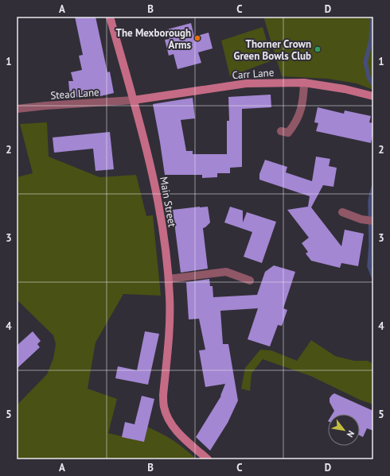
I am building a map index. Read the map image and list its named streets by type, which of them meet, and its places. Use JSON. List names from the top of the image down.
{
  "streets": {
    "street": ["Carr Lane", "Stead Lane", "Main Street"]
  },
  "crossings": [
    ["Carr Lane", "Stead Lane"],
    ["Carr Lane", "Main Street"],
    ["Stead Lane", "Main Street"]
  ],
  "places": ["The Mexborough Arms", "Thorner Crown Green Bowls Club"],
  "north": "bottom right",
  "grid": {
    "columns": [
      "A",
      "B",
      "C",
      "D"
    ],
    "rows": [
      "1",
      "2",
      "3",
      "4",
      "5"
    ]
  }
}
